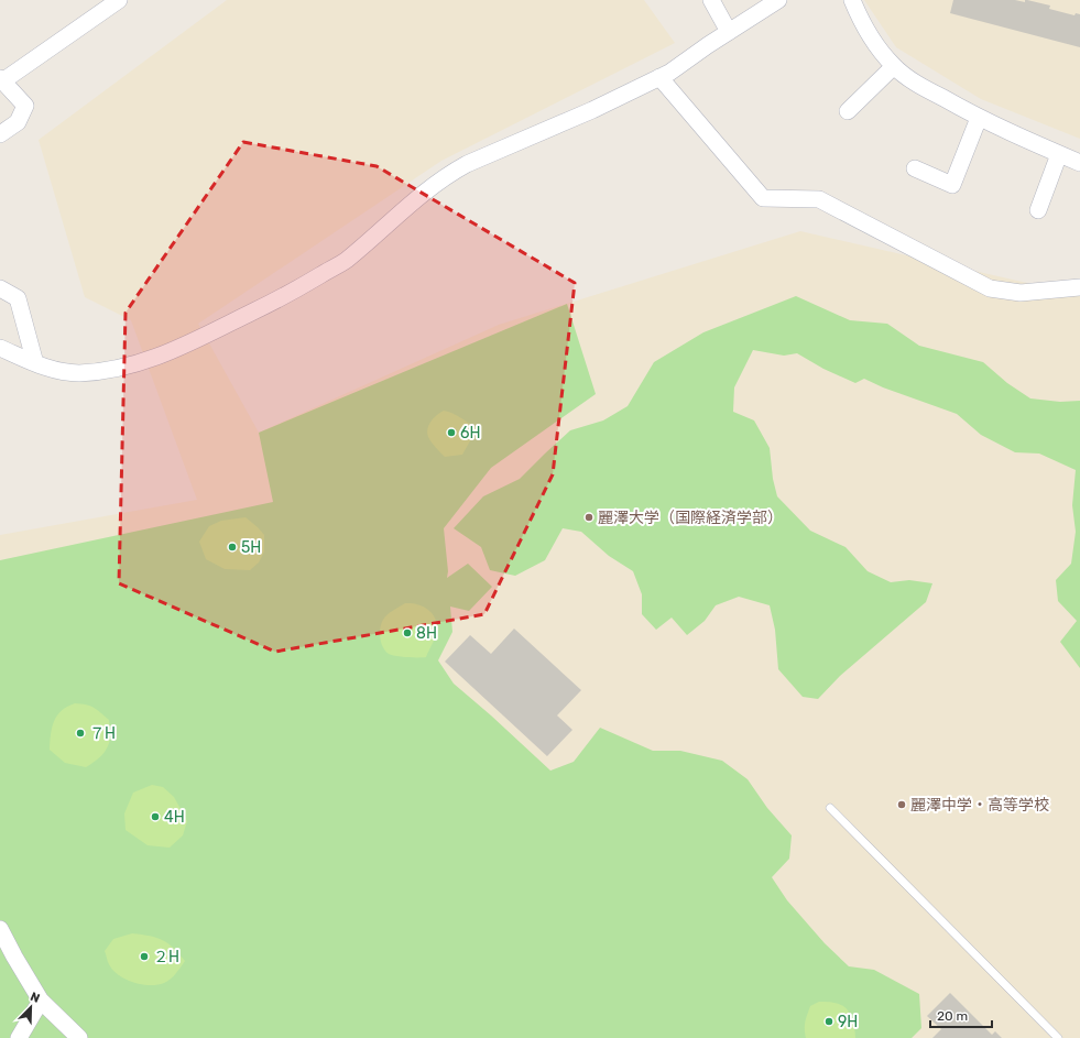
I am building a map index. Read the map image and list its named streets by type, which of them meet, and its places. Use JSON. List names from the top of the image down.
{
  "places": [
    "6H",
    "麗澤大学（国際経済学部）",
    "5H",
    "8H",
    "７H",
    "麗澤中学・高等学校",
    "4H",
    "２H",
    "9H"
  ],
  "scale_bar": "20 m",
  "north": "top right"
}
